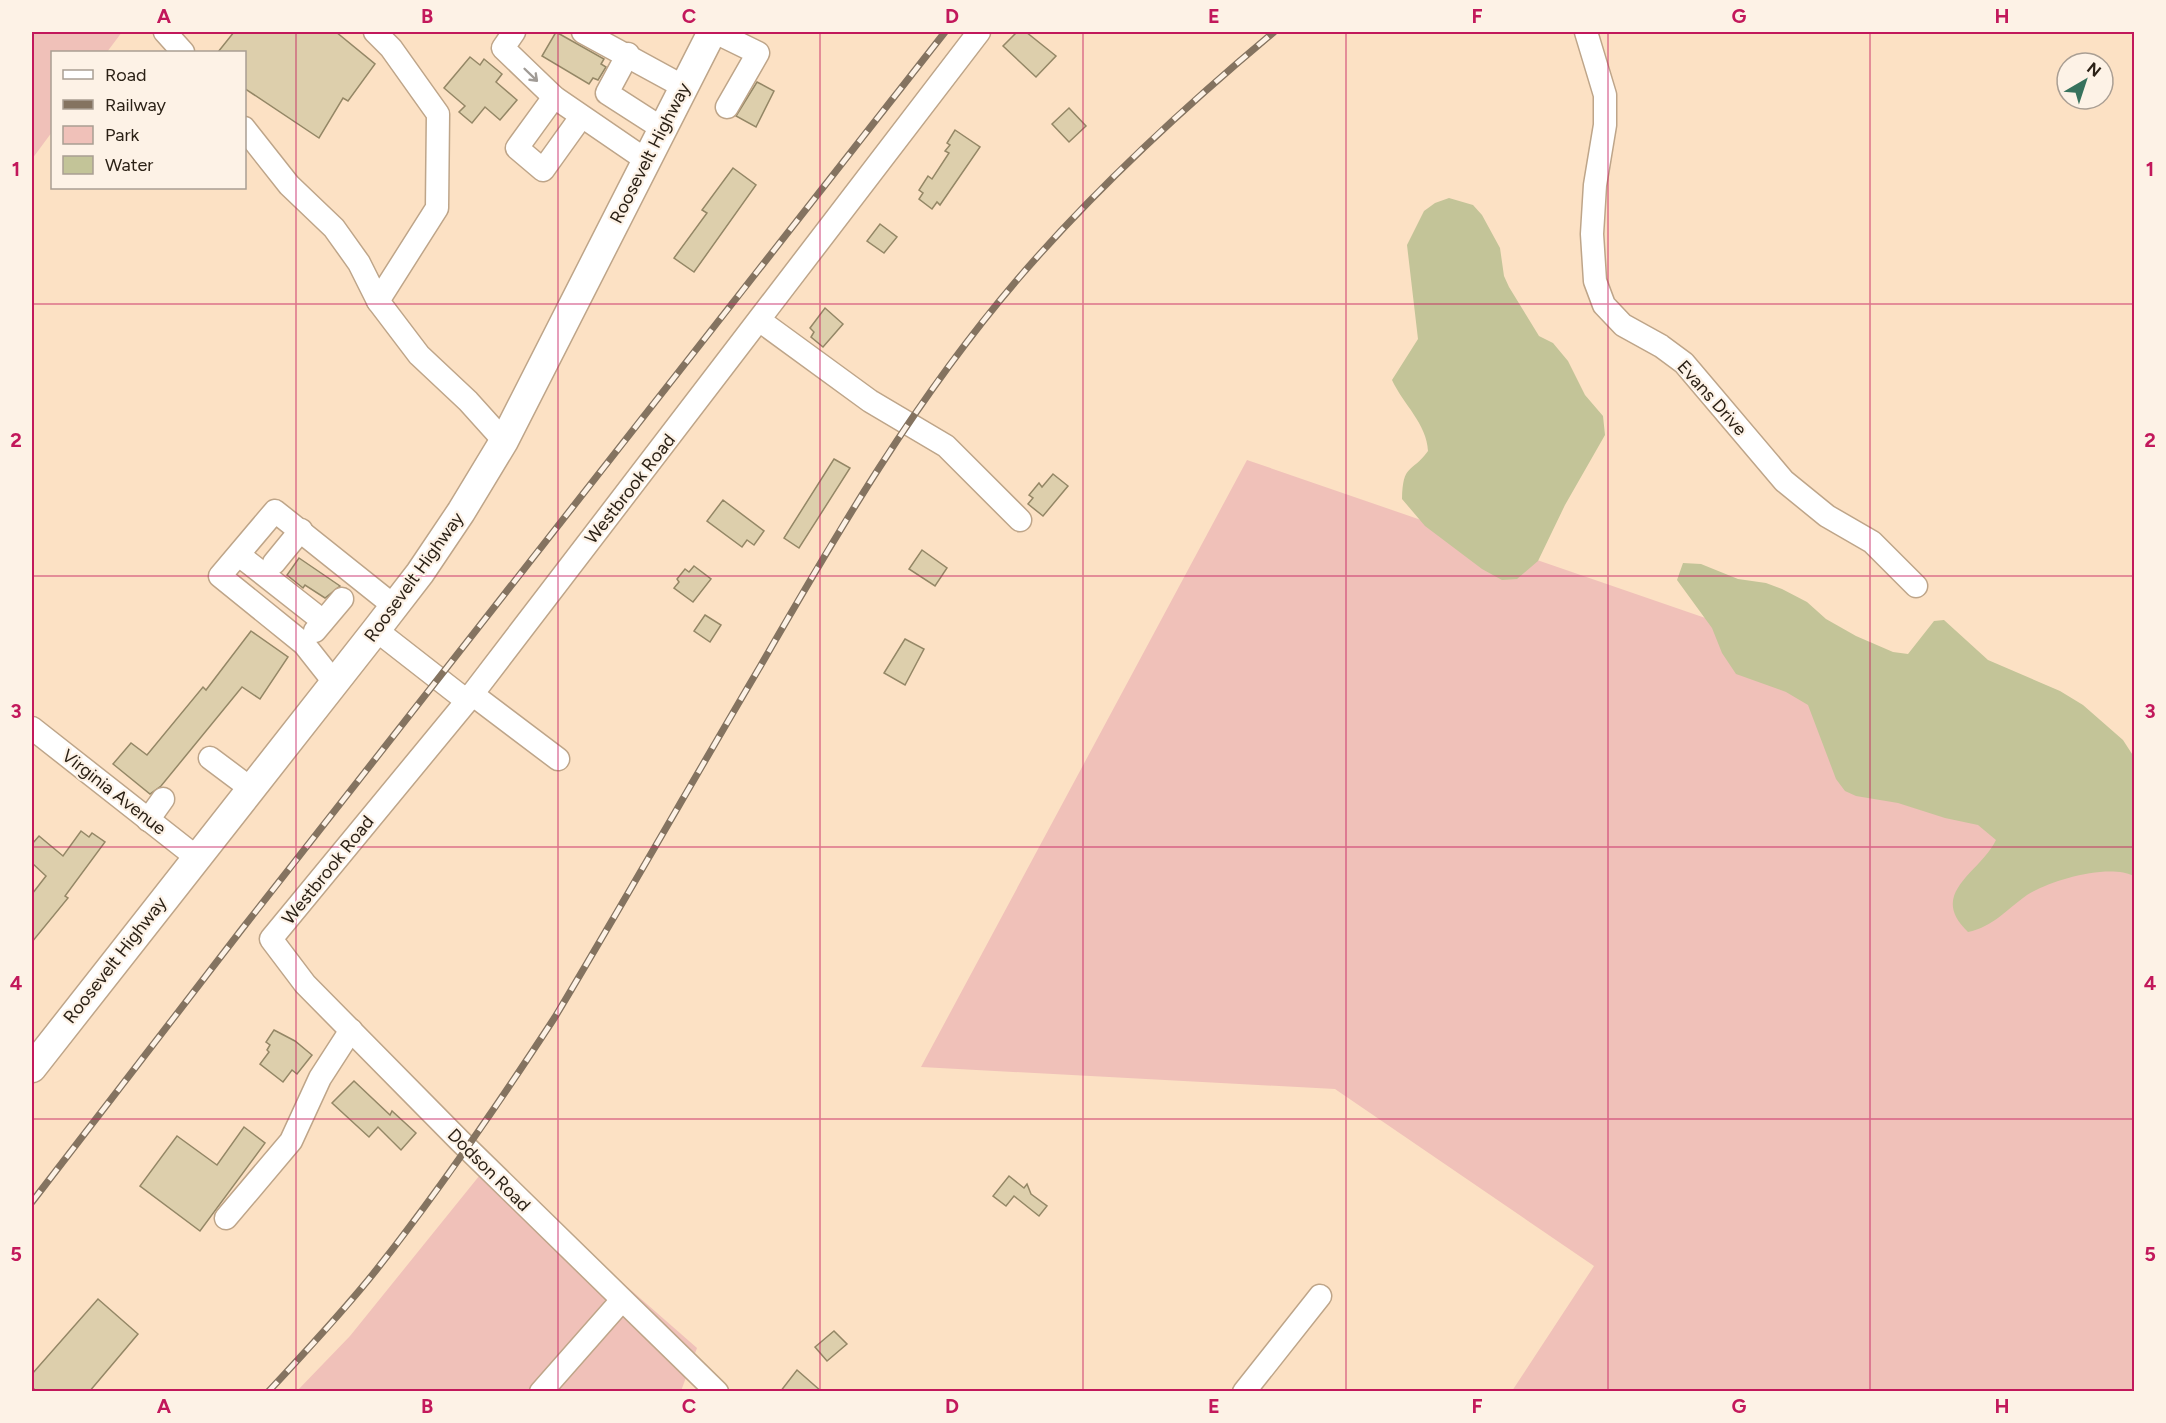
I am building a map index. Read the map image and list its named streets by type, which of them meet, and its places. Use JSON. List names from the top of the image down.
{
  "streets": {
    "main road": ["Roosevelt Highway"],
    "street": [
      "Evans Drive",
      "Westbrook Road",
      "Virginia Avenue",
      "Dodson Road"
    ]
  },
  "crossings": [
    ["Roosevelt Highway", "Virginia Avenue"],
    ["Westbrook Road", "Dodson Road"]
  ],
  "legend": [
    "Road",
    "Railway",
    "Park",
    "Water"
  ],
  "north": "top right",
  "grid": {
    "columns": [
      "A",
      "B",
      "C",
      "D",
      "E",
      "F",
      "G",
      "H"
    ],
    "rows": [
      "1",
      "2",
      "3",
      "4",
      "5"
    ]
  }
}
